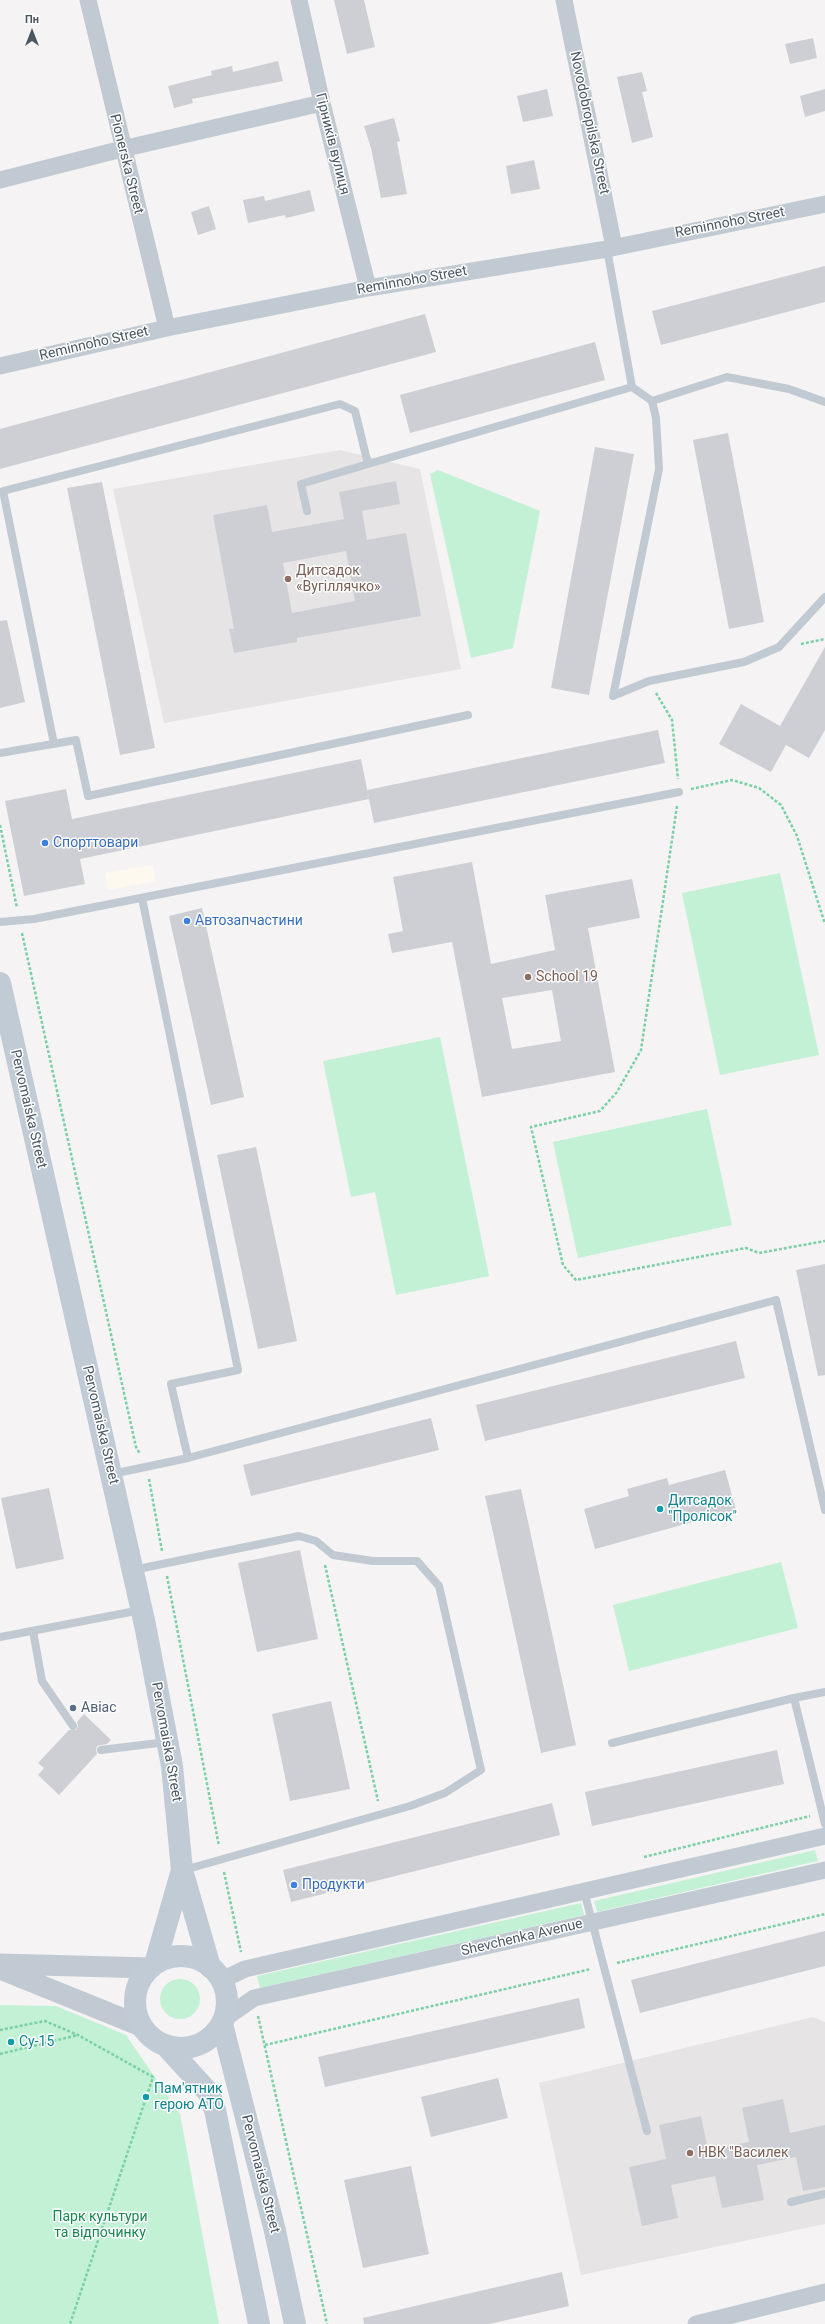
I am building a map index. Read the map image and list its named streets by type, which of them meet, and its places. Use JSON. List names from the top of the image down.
{
  "streets": {
    "main road": ["Pervomaiska Street"],
    "street": [
      "Novodobropilska Street",
      "Гірників вулиця",
      "Pionerska Street",
      "Reminnoho Street",
      "Shevchenka Avenue"
    ]
  },
  "crossings": [
    ["Novodobropilska Street", "Reminnoho Street"],
    ["Гірників вулиця", "Reminnoho Street"],
    ["Pionerska Street", "Reminnoho Street"],
    ["Pervomaiska Street", "Shevchenka Avenue"]
  ],
  "parks": ["Парк культури та відпочинку"],
  "places": [
    "Дитсадок «Вугіллячко»",
    "Спорттовари",
    "Автозапчастини",
    "School 19",
    "Дитсадок \"Пролісок\"",
    "Авіас",
    "Продукти",
    "Су-15",
    "Пам'ятник герою АТО",
    "НВК \"Василек"
  ],
  "north": "top"
}
